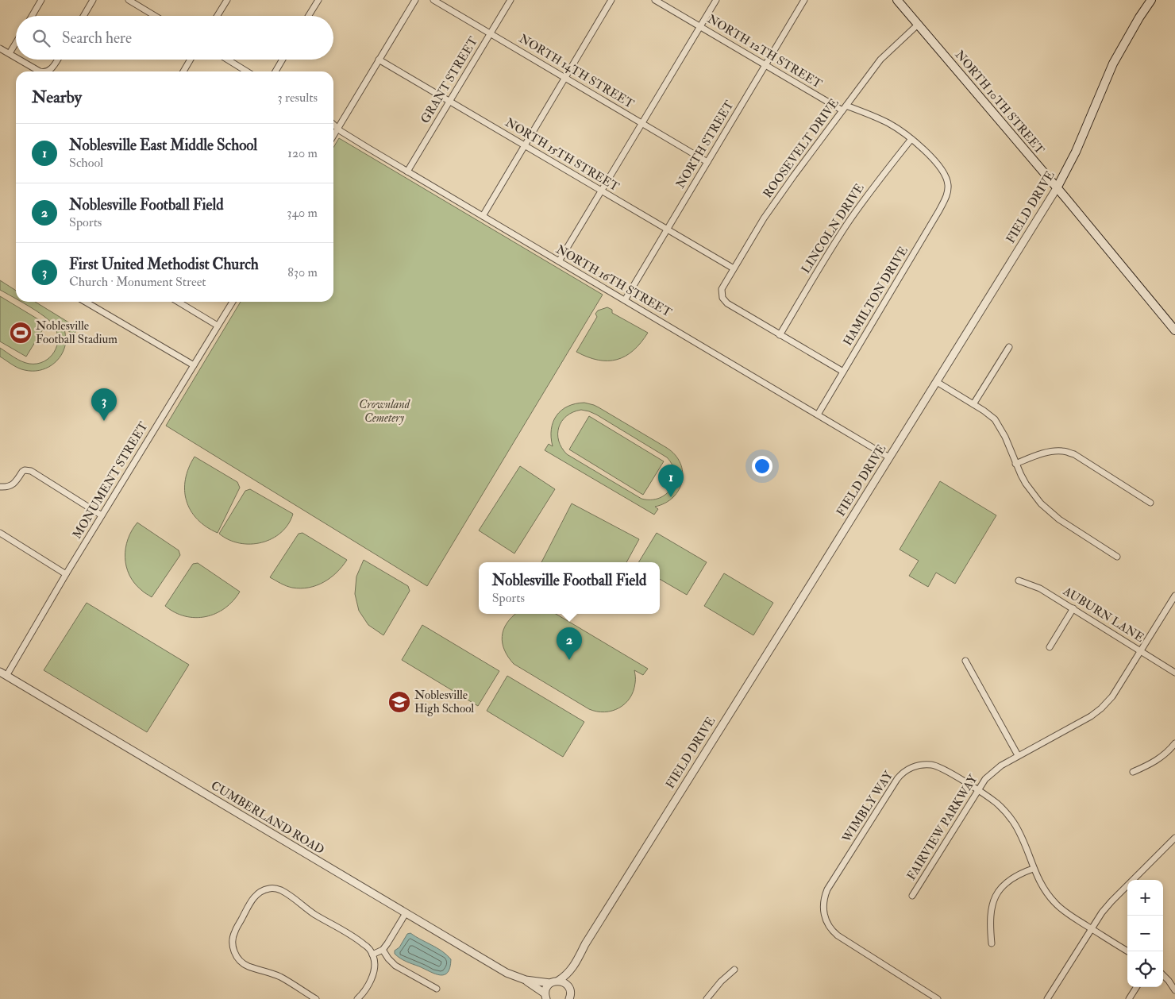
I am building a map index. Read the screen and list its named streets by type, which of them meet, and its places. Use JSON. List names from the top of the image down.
{
  "streets": {
    "main road": ["NORTH 10TH STREET", "FIELD DRIVE"],
    "street": [
      "NORTH 12TH STREET",
      "NORTH 14TH STREET",
      "GRANT STREET",
      "NORTH STREET",
      "ROOSEVELT DRIVE",
      "NORTH 15TH STREET",
      "LINCOLN DRIVE",
      "NORTH 16TH STREET",
      "HAMILTON DRIVE",
      "MONUMENT STREET",
      "AUBURN LANE",
      "WIMBLY WAY",
      "CUMBERLAND ROAD",
      "FAIRVIEW PARKWAY"
    ]
  },
  "crossings": [
    ["NORTH 12TH STREET", "NORTH STREET"],
    ["NORTH 12TH STREET", "ROOSEVELT DRIVE"],
    ["NORTH 14TH STREET", "GRANT STREET"],
    ["NORTH 14TH STREET", "NORTH STREET"],
    ["GRANT STREET", "NORTH 15TH STREET"],
    ["GRANT STREET", "NORTH 16TH STREET"],
    ["NORTH 10TH STREET", "ROOSEVELT DRIVE"],
    ["NORTH 10TH STREET", "FIELD DRIVE"],
    ["NORTH STREET", "NORTH 15TH STREET"],
    ["NORTH STREET", "NORTH 16TH STREET"],
    ["ROOSEVELT DRIVE", "NORTH 15TH STREET"],
    ["ROOSEVELT DRIVE", "LINCOLN DRIVE"],
    ["FIELD DRIVE", "NORTH 16TH STREET"],
    ["LINCOLN DRIVE", "HAMILTON DRIVE"],
    ["NORTH 16TH STREET", "HAMILTON DRIVE"],
    ["MONUMENT STREET", "CUMBERLAND ROAD"],
    ["AUBURN LANE", "FAIRVIEW PARKWAY"],
    ["WIMBLY WAY", "FAIRVIEW PARKWAY"]
  ],
  "parks": ["Crownland Cemetery"],
  "places": {
    "sports": ["Noblesville Football Stadium"],
    "school or university": ["Noblesville High School"]
  },
  "page": {
    "search": "Search here",
    "heading": ["Nearby", "3 results"],
    "list": [
      {
        "mark": "1",
        "name": "Noblesville East Middle School",
        "note": "School",
        "value": "120 m"
      },
      {
        "mark": "2",
        "name": "Noblesville Football Field",
        "note": "Sports",
        "value": "340 m"
      },
      {
        "mark": "3",
        "name": "First United Methodist Church",
        "note": "Church · Monument Street",
        "value": "830 m"
      }
    ],
    "pins": ["3", "1", "2"],
    "popup": ["Noblesville Football Field", "Sports"],
    "map_buttons": ["+", "−"]
  }
}
